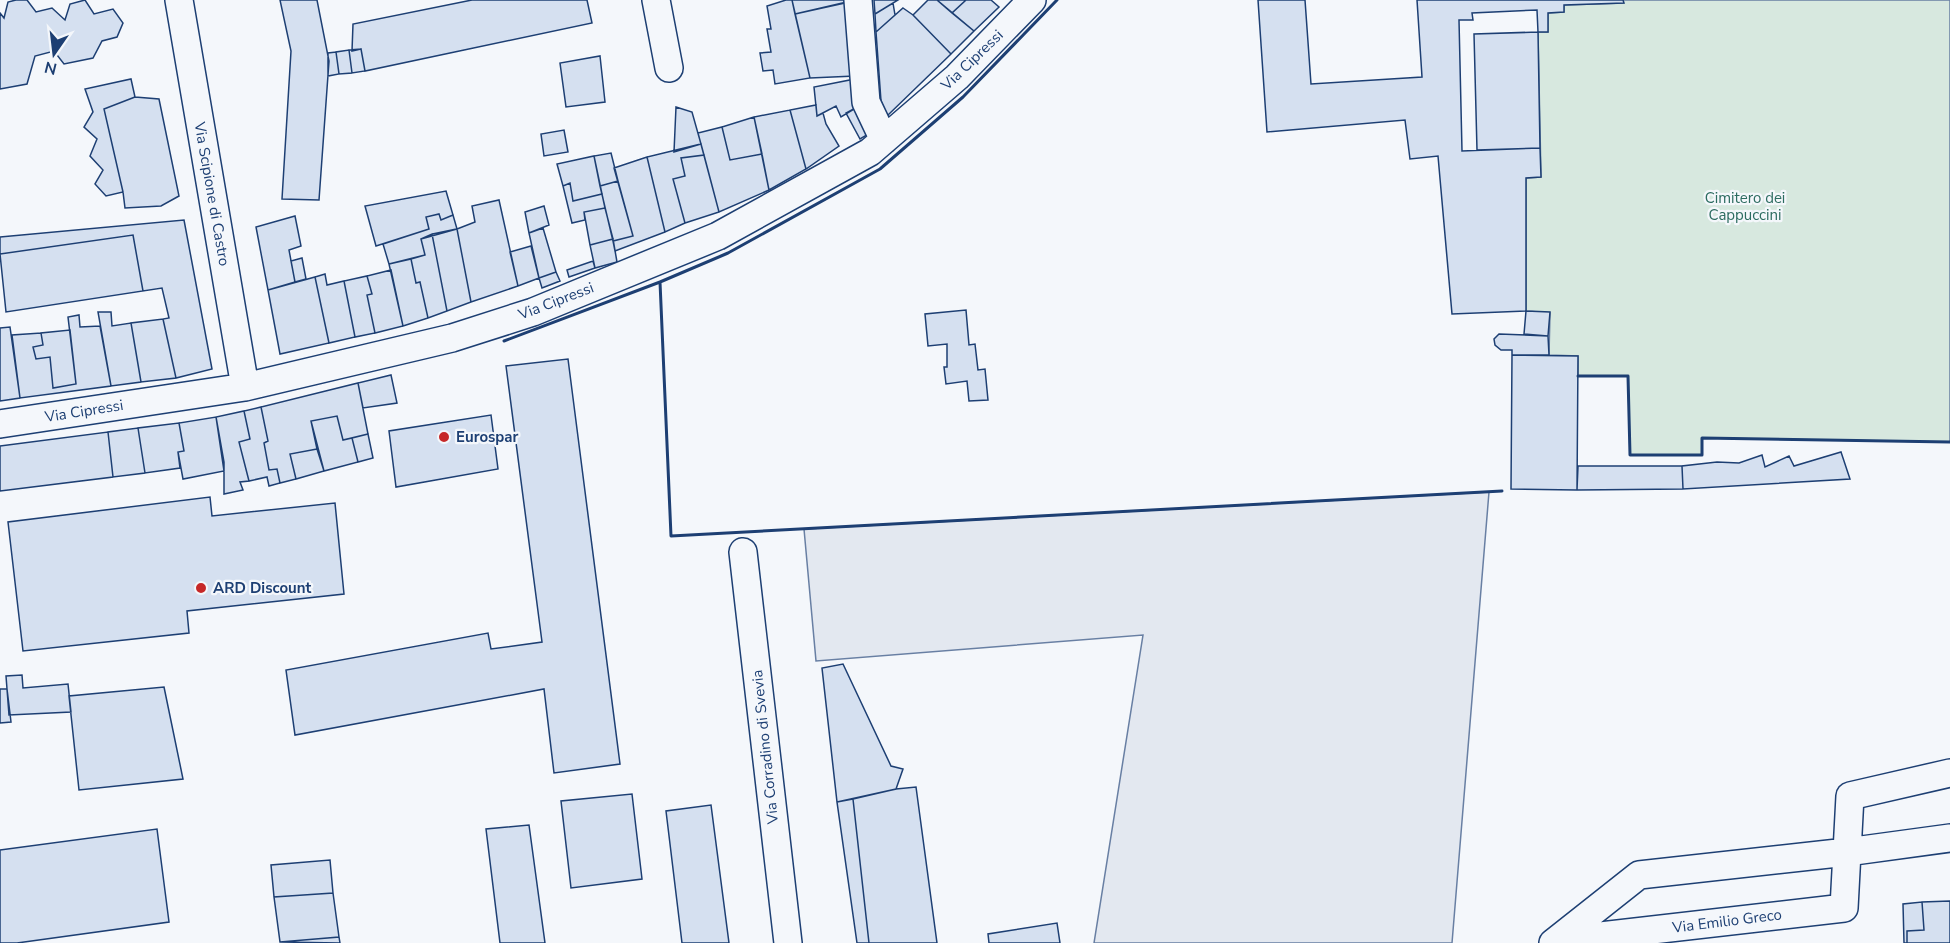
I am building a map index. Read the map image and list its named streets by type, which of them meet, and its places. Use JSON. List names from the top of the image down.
{
  "streets": {
    "street": [
      "Via Cipressi",
      "Via Scipione di Castro",
      "Via Corradino di Svevia",
      "Via Emilio Greco"
    ]
  },
  "crossings": [
    ["Via Cipressi", "Via Scipione di Castro"]
  ],
  "parks": ["Cimitero dei Cappuccini"],
  "places": ["Eurospar", "ARD Discount"],
  "north": "bottom"
}
